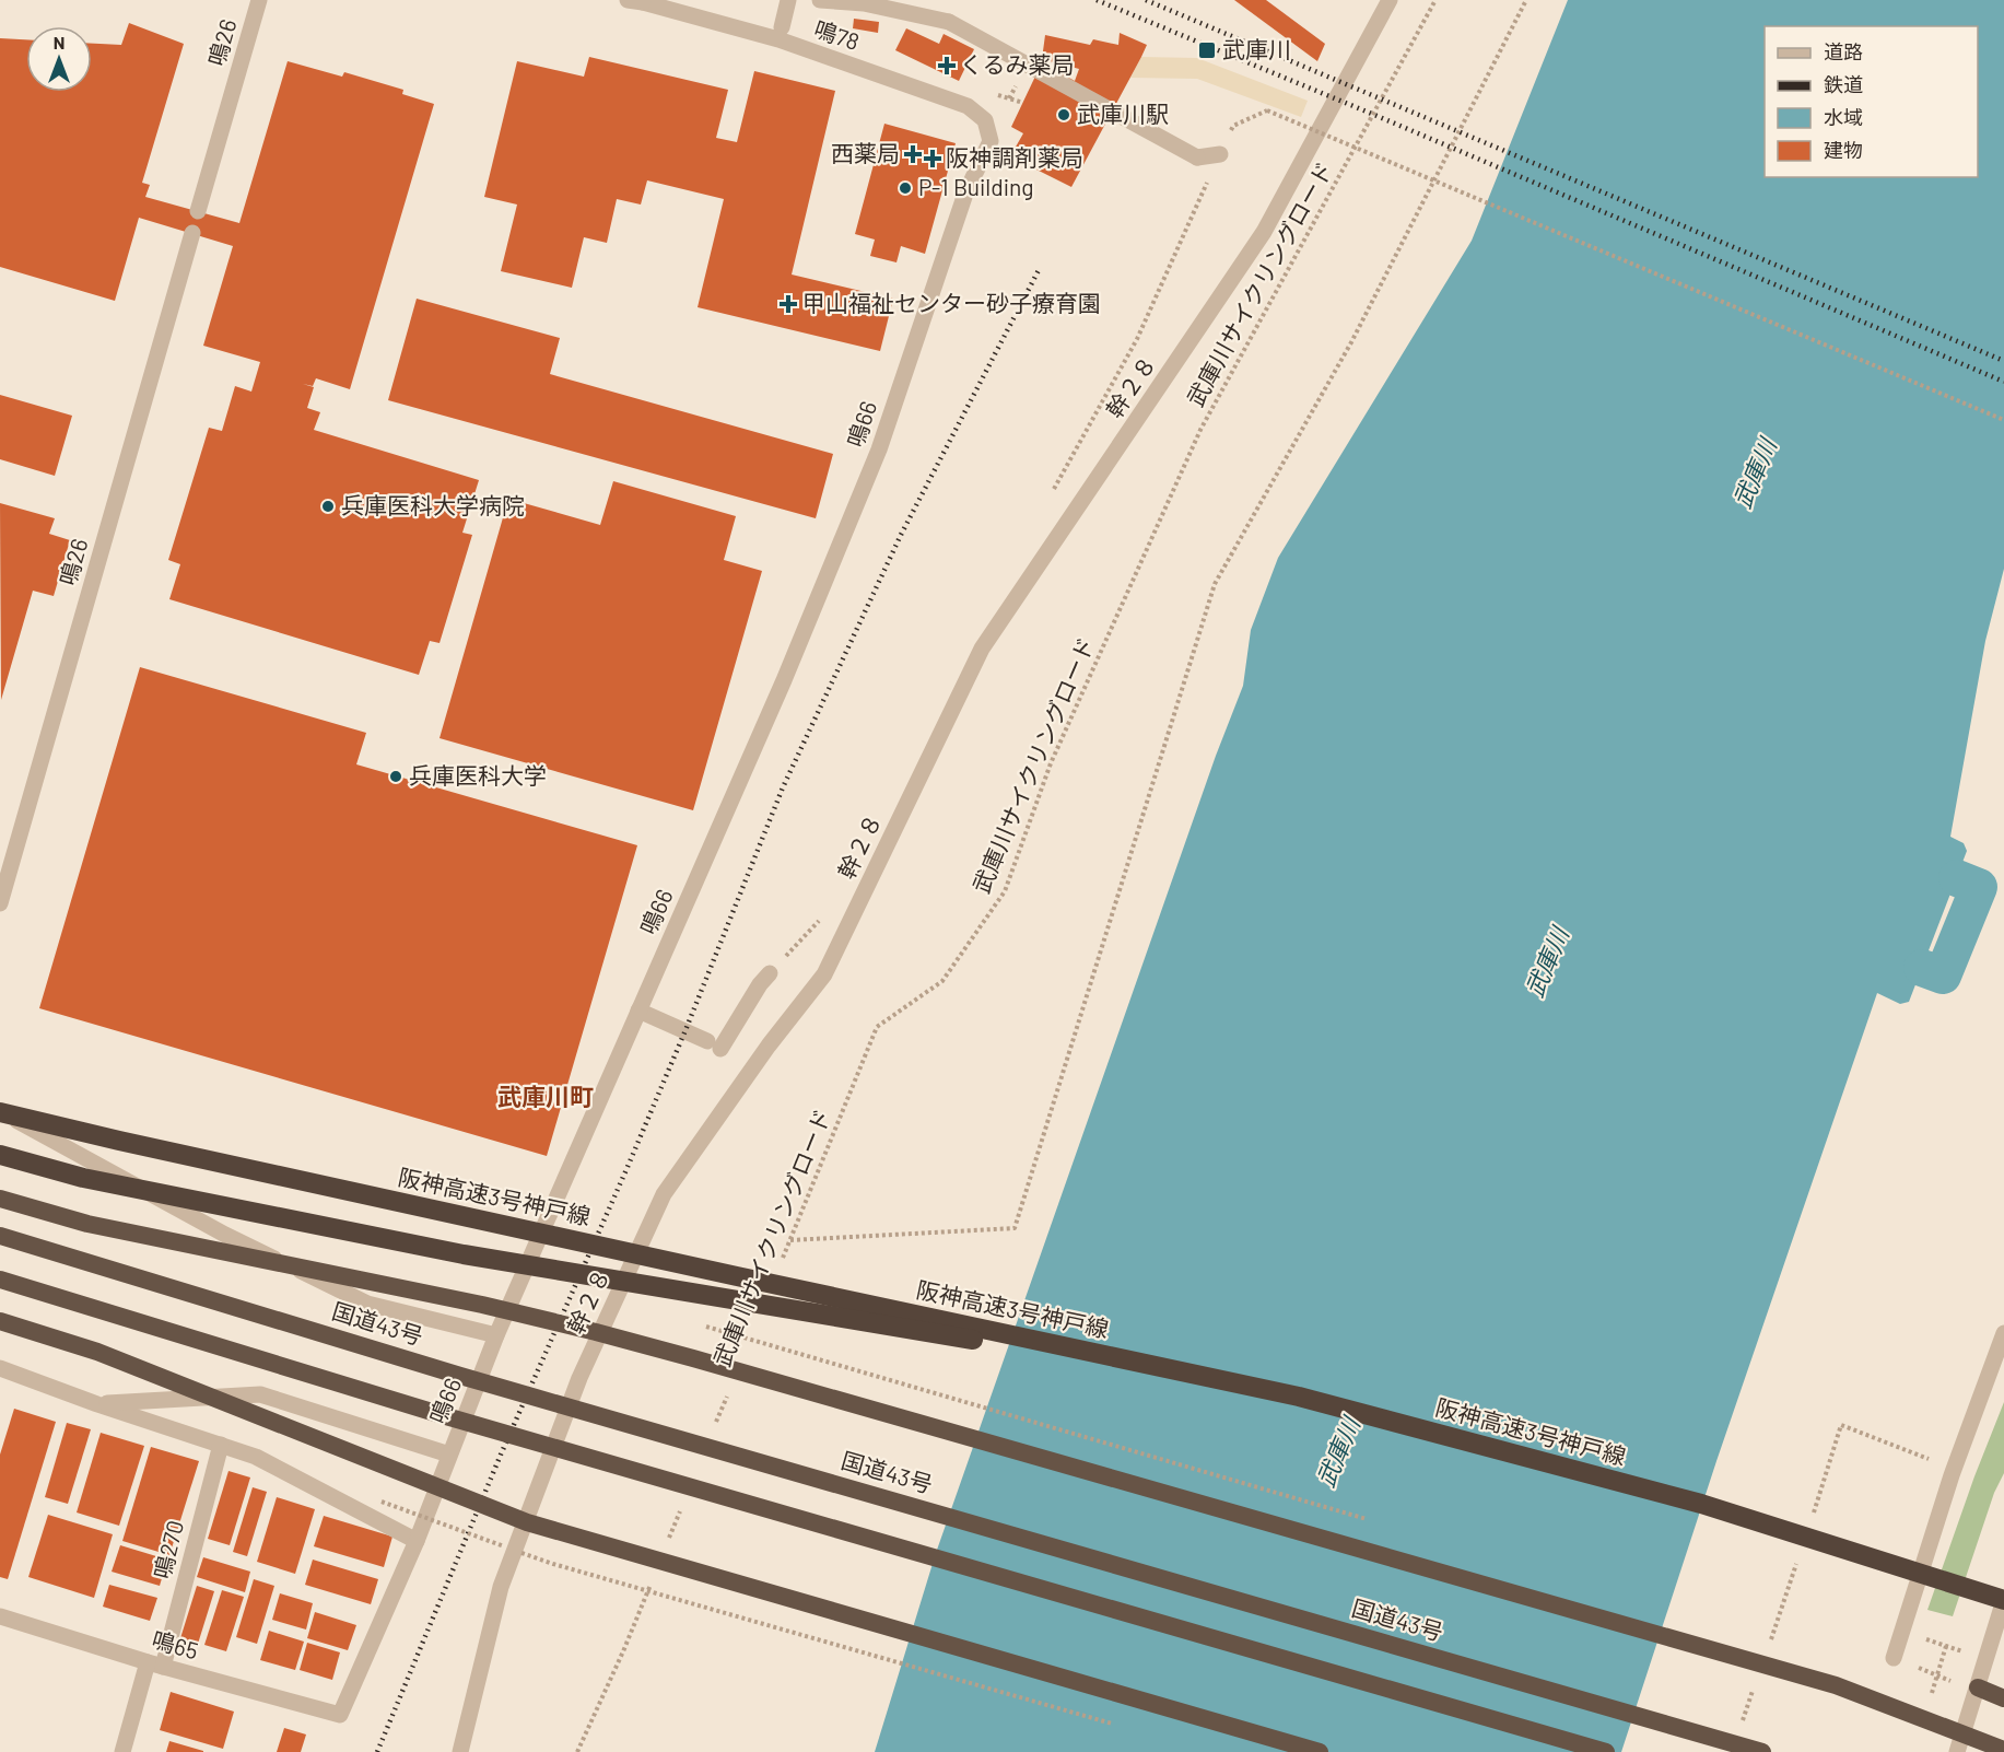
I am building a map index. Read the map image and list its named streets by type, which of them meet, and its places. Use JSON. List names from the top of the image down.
{
  "streets": {
    "highway": ["阪神高速3号神戸線", "国道43号"],
    "street": [
      "鳴78",
      "鳴26",
      "幹２８",
      "鳴66",
      "鳴270",
      "鳴65"
    ],
    "path": ["武庫川サイクリングロード"]
  },
  "crossings": [
    ["鳴78", "鳴66"],
    ["鳴66", "鳴65"],
    ["鳴270", "鳴65"]
  ],
  "districts": ["武庫川町"],
  "water": ["武庫川"],
  "places": {
    "transit": ["武庫川"],
    "health": [
      "くるみ薬局",
      "西薬局",
      "阪神調剤薬局",
      "甲山福祉センター砂子療育園"
    ],
    "other": [
      "武庫川駅",
      "P-1 Building",
      "兵庫医科大学病院",
      "兵庫医科大学"
    ]
  },
  "legend": [
    "道路",
    "鉄道",
    "水域",
    "建物"
  ],
  "north": "top"
}
